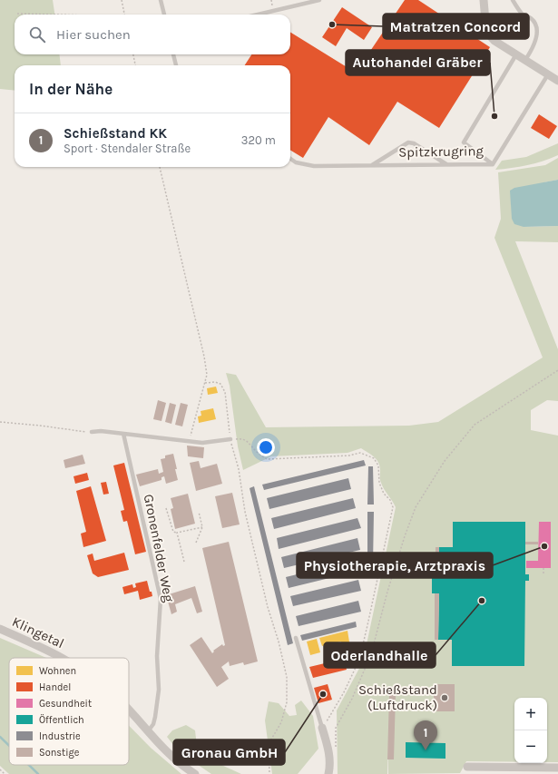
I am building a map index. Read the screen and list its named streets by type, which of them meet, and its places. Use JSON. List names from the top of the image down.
{
  "streets": {
    "street": ["Klingetal"],
    "lane": ["Spitzkrugring", "Gronenfelder Weg"]
  },
  "crossings": [
    ["Gronenfelder Weg", "Klingetal"]
  ],
  "places": [
    "Matratzen Concord",
    "Autohandel Gräber",
    "Physiotherapie, Arztpraxis",
    "Oderlandhalle",
    "Gronau GmbH",
    "Schießstand (Luftdruck)"
  ],
  "legend": [
    "Wohnen",
    "Handel",
    "Gesundheit",
    "Öffentlich",
    "Industrie",
    "Sonstige"
  ],
  "page": {
    "search": "Hier suchen",
    "heading": "In der Nähe",
    "list": [
      {
        "mark": "1",
        "name": "Schießstand KK",
        "note": "Sport · Stendaler Straße",
        "value": "320 m"
      }
    ],
    "map_buttons": ["+", "−"],
    "pins": "1"
  }
}
